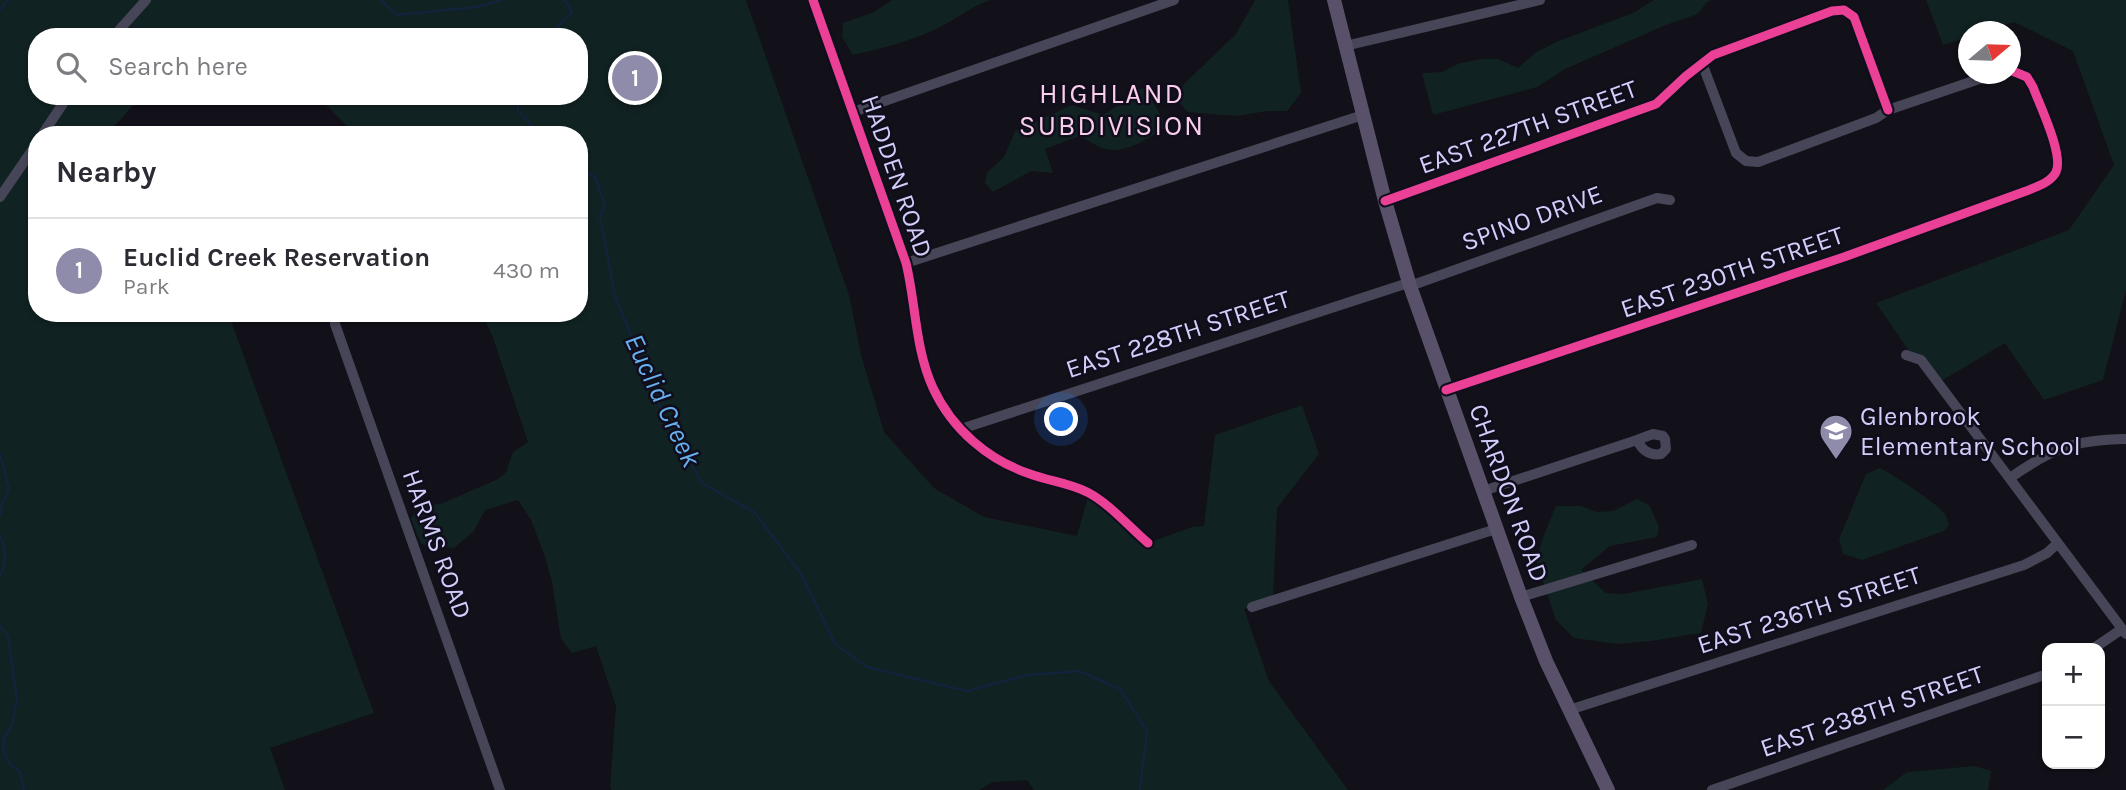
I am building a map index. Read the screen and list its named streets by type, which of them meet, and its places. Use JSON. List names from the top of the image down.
{
  "streets": {
    "main road": ["CHARDON ROAD"],
    "street": [
      "EAST 227TH STREET",
      "HADDEN ROAD",
      "SPINO DRIVE",
      "EAST 230TH STREET",
      "EAST 228TH STREET",
      "HARMS ROAD",
      "EAST 236TH STREET",
      "EAST 238TH STREET"
    ]
  },
  "crossings": [
    ["EAST 227TH STREET", "CHARDON ROAD"],
    ["HADDEN ROAD", "EAST 228TH STREET"],
    ["SPINO DRIVE", "EAST 228TH STREET"],
    ["SPINO DRIVE", "CHARDON ROAD"],
    ["EAST 230TH STREET", "CHARDON ROAD"],
    ["EAST 228TH STREET", "CHARDON ROAD"],
    ["CHARDON ROAD", "EAST 236TH STREET"]
  ],
  "districts": ["HIGHLAND SUBDIVISION"],
  "water": ["Euclid Creek"],
  "places": {
    "school or university": ["Glenbrook Elementary School"]
  },
  "north": "right",
  "page": {
    "search": "Search here",
    "pins": "1",
    "heading": "Nearby",
    "list": [
      {
        "mark": "1",
        "name": "Euclid Creek Reservation",
        "note": "Park",
        "value": "430 m"
      }
    ],
    "map_buttons": ["+", "−"]
  }
}
